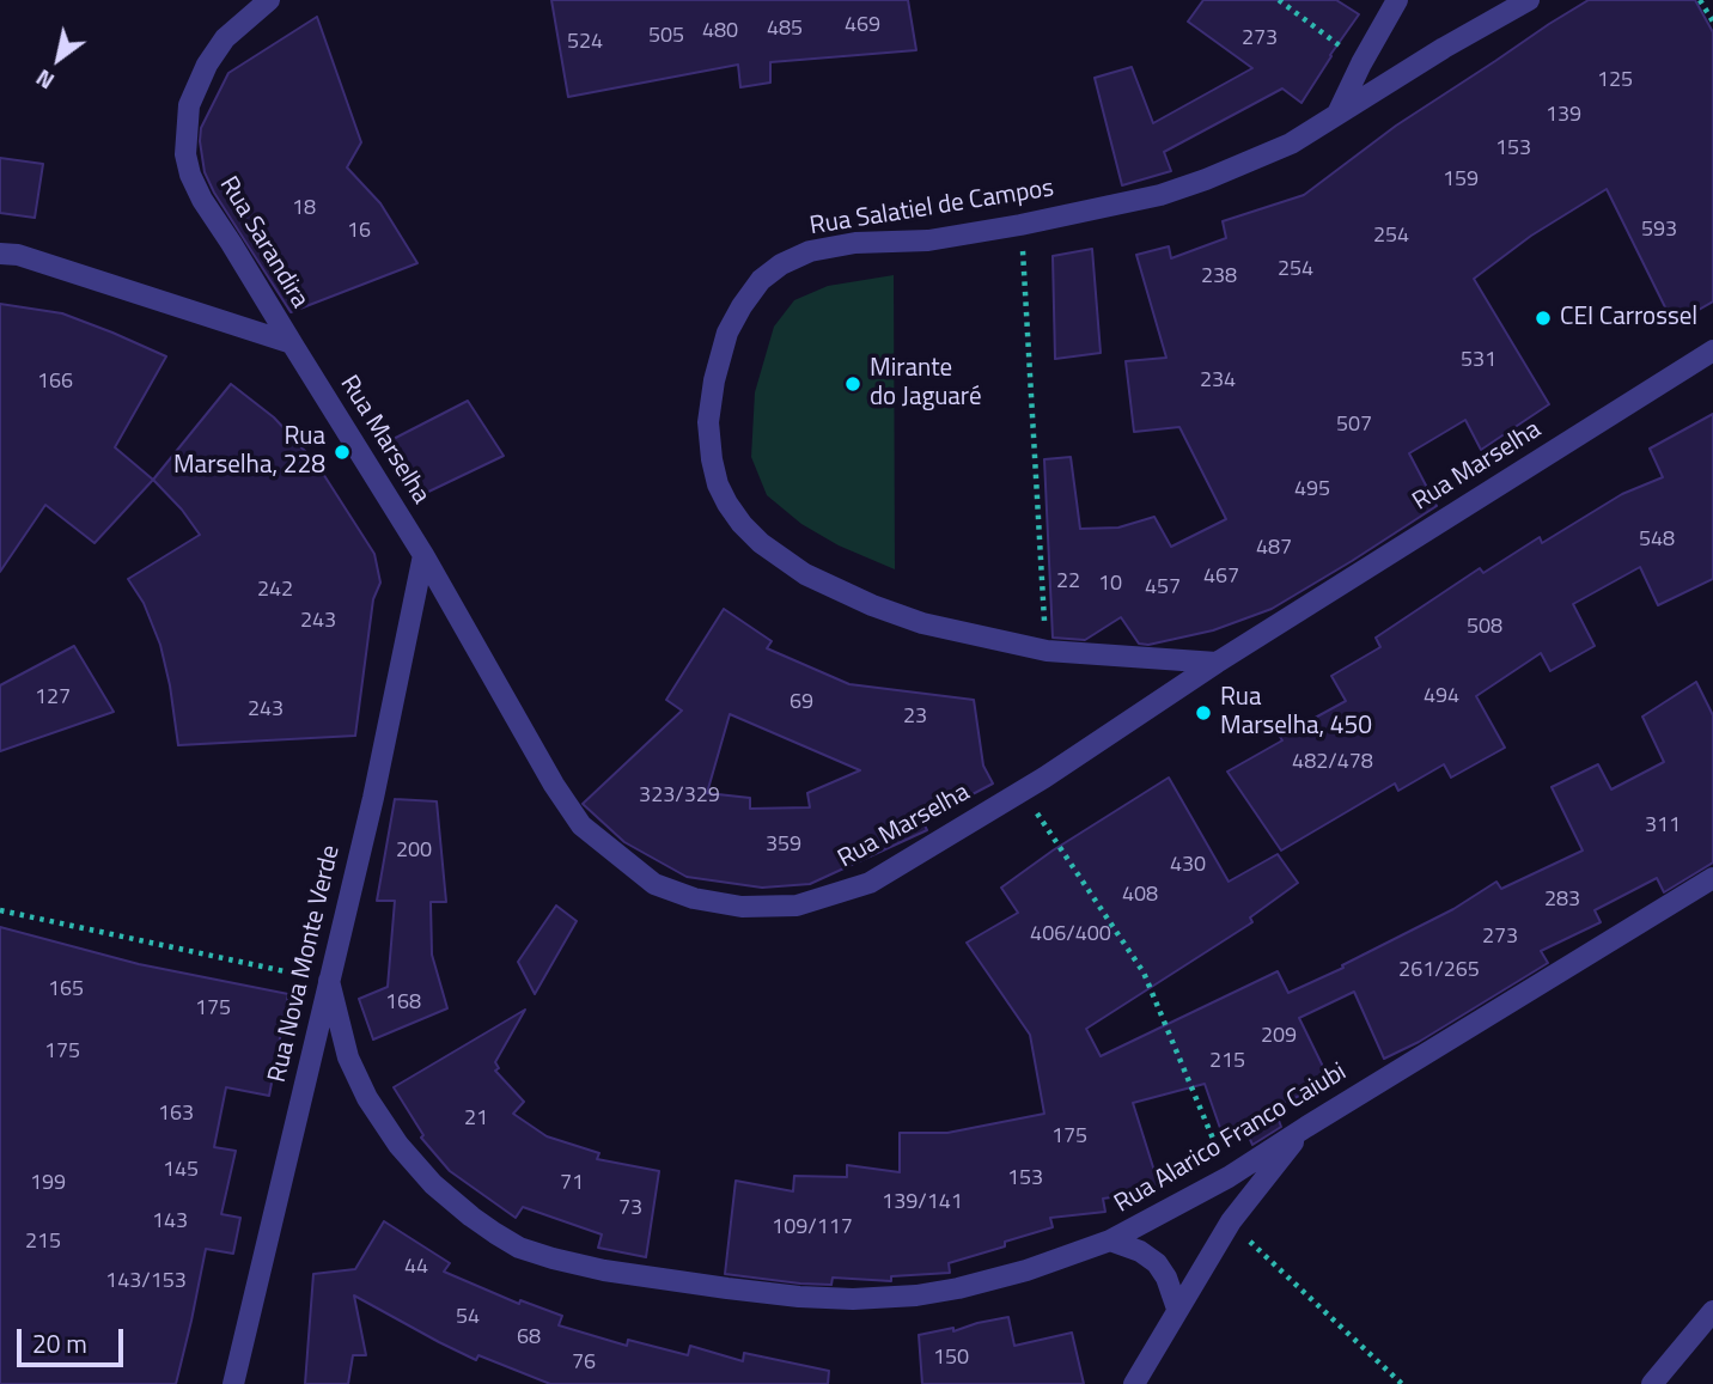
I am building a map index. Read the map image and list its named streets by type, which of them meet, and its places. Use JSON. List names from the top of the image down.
{
  "streets": {
    "street": [
      "Rua Salatiel de Campos",
      "Rua Sarandira",
      "Rua Marselha",
      "Rua Nova Monte Verde",
      "Rua Alarico Franco Caiubi"
    ]
  },
  "crossings": [
    ["Rua Salatiel de Campos", "Rua Marselha"],
    ["Rua Sarandira", "Rua Marselha"],
    ["Rua Marselha", "Rua Nova Monte Verde"],
    ["Rua Nova Monte Verde", "Rua Alarico Franco Caiubi"]
  ],
  "places": [
    "CEI Carrossel",
    "Mirante do Jaguaré",
    "Rua Marselha, 228",
    "Rua Marselha, 450"
  ],
  "house_numbers": [
    "469",
    "485",
    "480",
    "505",
    "273",
    "524",
    "125",
    "139",
    "153",
    "159",
    "18",
    "593",
    "16",
    "254",
    "254",
    "238",
    "531",
    "234",
    "166",
    "507",
    "495",
    "548",
    "487",
    "467",
    "22",
    "10",
    "457",
    "242",
    "243",
    "508",
    "494",
    "127",
    "69",
    "243",
    "23",
    "482/478",
    "323/329",
    "311",
    "359",
    "200",
    "430",
    "408",
    "283",
    "406/400",
    "273",
    "261/265",
    "165",
    "168",
    "175",
    "209",
    "175",
    "215",
    "163",
    "21",
    "175",
    "145",
    "153",
    "199",
    "71",
    "139/141",
    "73",
    "143",
    "109/117",
    "215",
    "44",
    "143/153",
    "54",
    "68",
    "150",
    "76"
  ],
  "scale_bar": "20 m",
  "north": "bottom left"
}
